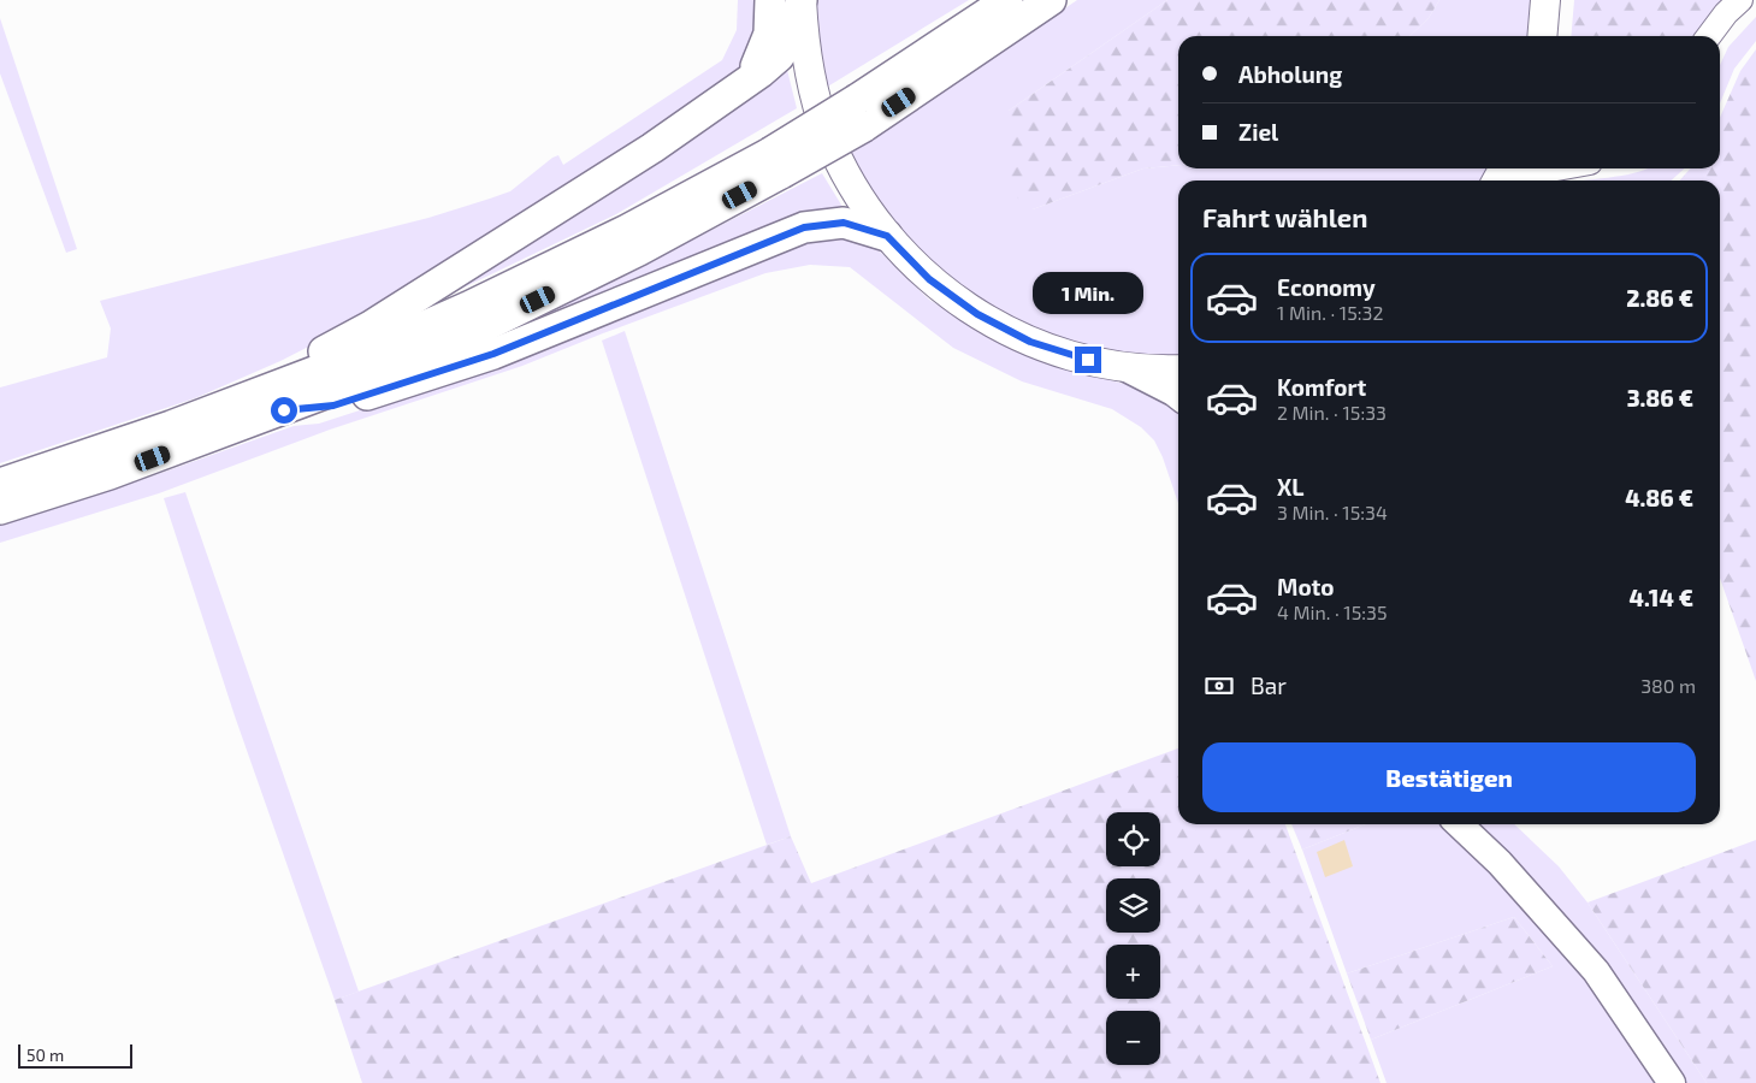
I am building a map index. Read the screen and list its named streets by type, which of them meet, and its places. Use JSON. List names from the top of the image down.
{
  "scale_bar": "50 m",
  "page": {
    "banner": ["Abholung", "Ziel"],
    "heading": "Fahrt wählen",
    "list": [
      {
        "name": "Economy",
        "note": "1 Min. · 15:32",
        "value": "2.86 €"
      },
      {
        "name": "Komfort",
        "note": "2 Min. · 15:33",
        "value": "3.86 €"
      },
      {
        "name": "XL",
        "note": "3 Min. · 15:34",
        "value": "4.86 €"
      },
      {
        "name": "Moto",
        "note": "4 Min. · 15:35",
        "value": "4.14 €"
      }
    ],
    "bubble": "1 Min.",
    "pay": ["Bar", "380 m"],
    "buttons": "Bestätigen",
    "map_buttons": ["+", "−"],
    "scale": "50 m"
  }
}
